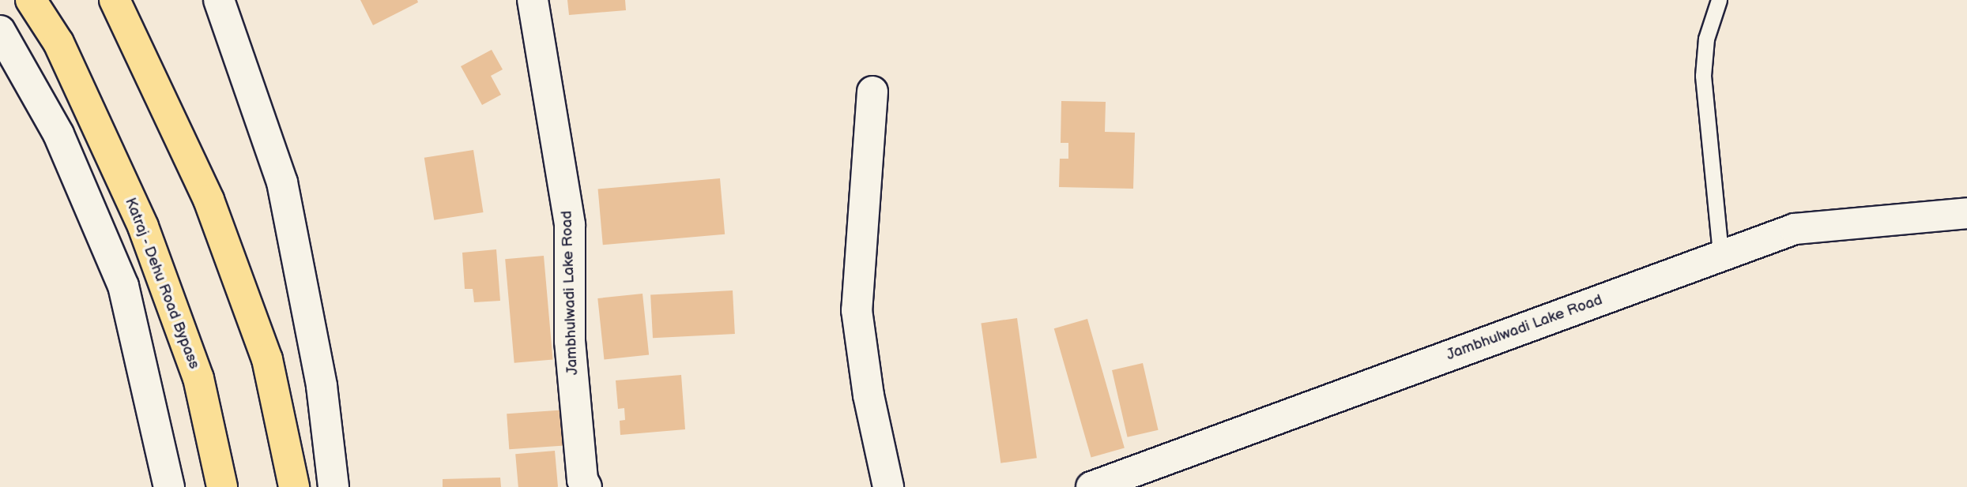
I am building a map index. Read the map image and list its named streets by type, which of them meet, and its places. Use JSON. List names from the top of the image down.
{
  "streets": {
    "highway": ["Katraj - Dehu Road Bypass"],
    "street": ["Jambhulwadi Lake Road"]
  }
}
